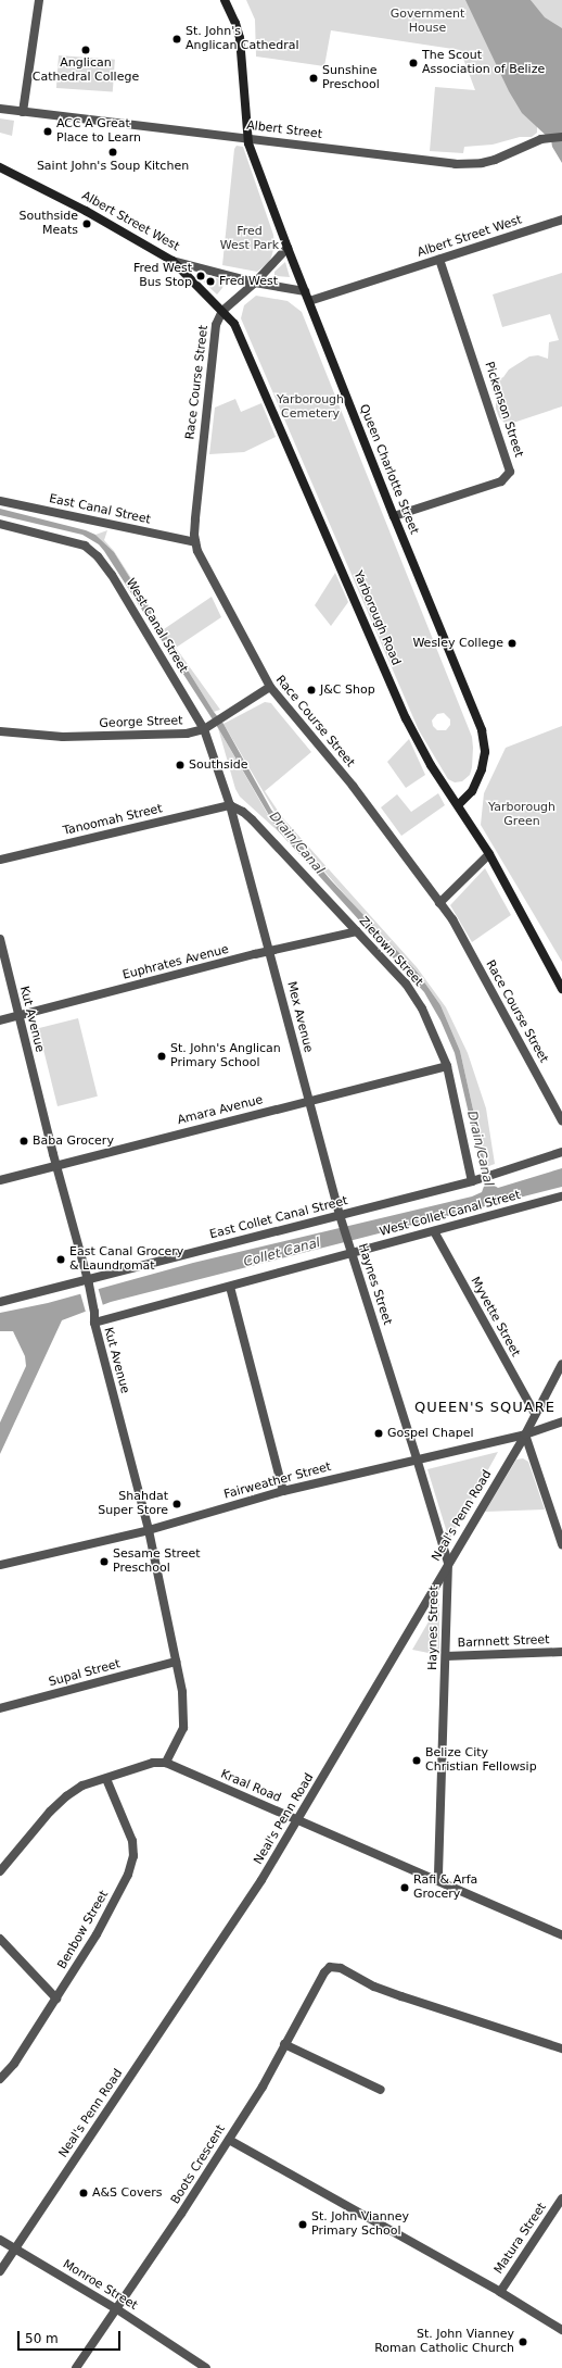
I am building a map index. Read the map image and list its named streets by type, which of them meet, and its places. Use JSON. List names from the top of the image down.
{
  "streets": {
    "main road": ["Albert Street West", "Queen Charlotte Street", "Yarborough Road"],
    "street": [
      "Albert Street",
      "Race Course Street",
      "Pickenson Street",
      "East Canal Street",
      "West Canal Street",
      "George Street",
      "Tanoomah Street",
      "Zietown Street",
      "Euphrates Avenue",
      "Mex Avenue",
      "Kut Avenue",
      "Amara Avenue",
      "West Collet Canal Street",
      "East Collet Canal Street",
      "Haynes Street",
      "Myvette Street",
      "Fairweather Street",
      "Neal's Penn Road",
      "Barnnett Street",
      "Supal Street",
      "Kraal Road",
      "Benbow Street",
      "Boots Crescent",
      "Matura Street",
      "Monroe Street"
    ]
  },
  "crossings": [
    ["Albert Street", "Queen Charlotte Street"],
    ["Albert Street West", "Race Course Street"],
    ["Albert Street West", "Pickenson Street"],
    ["Albert Street West", "Queen Charlotte Street"],
    ["Albert Street West", "Yarborough Road"],
    ["Race Course Street", "Queen Charlotte Street"],
    ["Race Course Street", "East Canal Street"],
    ["Race Course Street", "Yarborough Road"],
    ["Race Course Street", "George Street"],
    ["Pickenson Street", "Queen Charlotte Street"],
    ["Queen Charlotte Street", "Yarborough Road"],
    ["West Canal Street", "George Street"],
    ["West Canal Street", "Tanoomah Street"],
    ["West Canal Street", "Zietown Street"],
    ["West Canal Street", "Mex Avenue"],
    ["Tanoomah Street", "Zietown Street"],
    ["Tanoomah Street", "Mex Avenue"],
    ["Zietown Street", "Euphrates Avenue"],
    ["Zietown Street", "Mex Avenue"],
    ["Zietown Street", "Amara Avenue"],
    ["Zietown Street", "East Collet Canal Street"],
    ["Euphrates Avenue", "Mex Avenue"],
    ["Euphrates Avenue", "Kut Avenue"],
    ["Mex Avenue", "Amara Avenue"],
    ["Mex Avenue", "East Collet Canal Street"],
    ["Mex Avenue", "Haynes Street"],
    ["Kut Avenue", "Amara Avenue"],
    ["Kut Avenue", "West Collet Canal Street"],
    ["Kut Avenue", "East Collet Canal Street"],
    ["Kut Avenue", "Fairweather Street"],
    ["Kut Avenue", "Supal Street"],
    ["Kut Avenue", "Kraal Road"],
    ["West Collet Canal Street", "Haynes Street"],
    ["West Collet Canal Street", "Myvette Street"],
    ["Haynes Street", "Fairweather Street"],
    ["Haynes Street", "Neal's Penn Road"],
    ["Haynes Street", "Barnnett Street"],
    ["Haynes Street", "Kraal Road"],
    ["Myvette Street", "Neal's Penn Road"],
    ["Fairweather Street", "Neal's Penn Road"],
    ["Neal's Penn Road", "Kraal Road"],
    ["Neal's Penn Road", "Monroe Street"],
    ["Boots Crescent", "Monroe Street"]
  ],
  "districts": ["QUEEN'S SQUARE"],
  "water": ["Drain/Canal", "Collet Canal"],
  "parks": [
    "Government House",
    "Fred West Park",
    "Yarborough Cemetery",
    "Yarborough Green"
  ],
  "places": [
    "St. John's Anglican Cathedral",
    "Anglican Cathedral College",
    "The Scout Association of Belize",
    "Sunshine Preschool",
    "ACC A Great Place to Learn",
    "Saint John's Soup Kitchen",
    "Southside Meats",
    "Fred West Bus Stop",
    "Fred West",
    "Wesley College",
    "J&C Shop",
    "Southside",
    "St. John's Anglican Primary School",
    "Baba Grocery",
    "East Canal Grocery & Laundromat",
    "Gospel Chapel",
    "Shahdat Super Store",
    "Sesame Street Preschool",
    "Belize City Christian Fellowsip",
    "Rafi & Arfa Grocery",
    "A&S Covers",
    "St. John Vianney Primary School",
    "St. John Vianney Roman Catholic Church"
  ],
  "scale_bar": "50 m"
}
